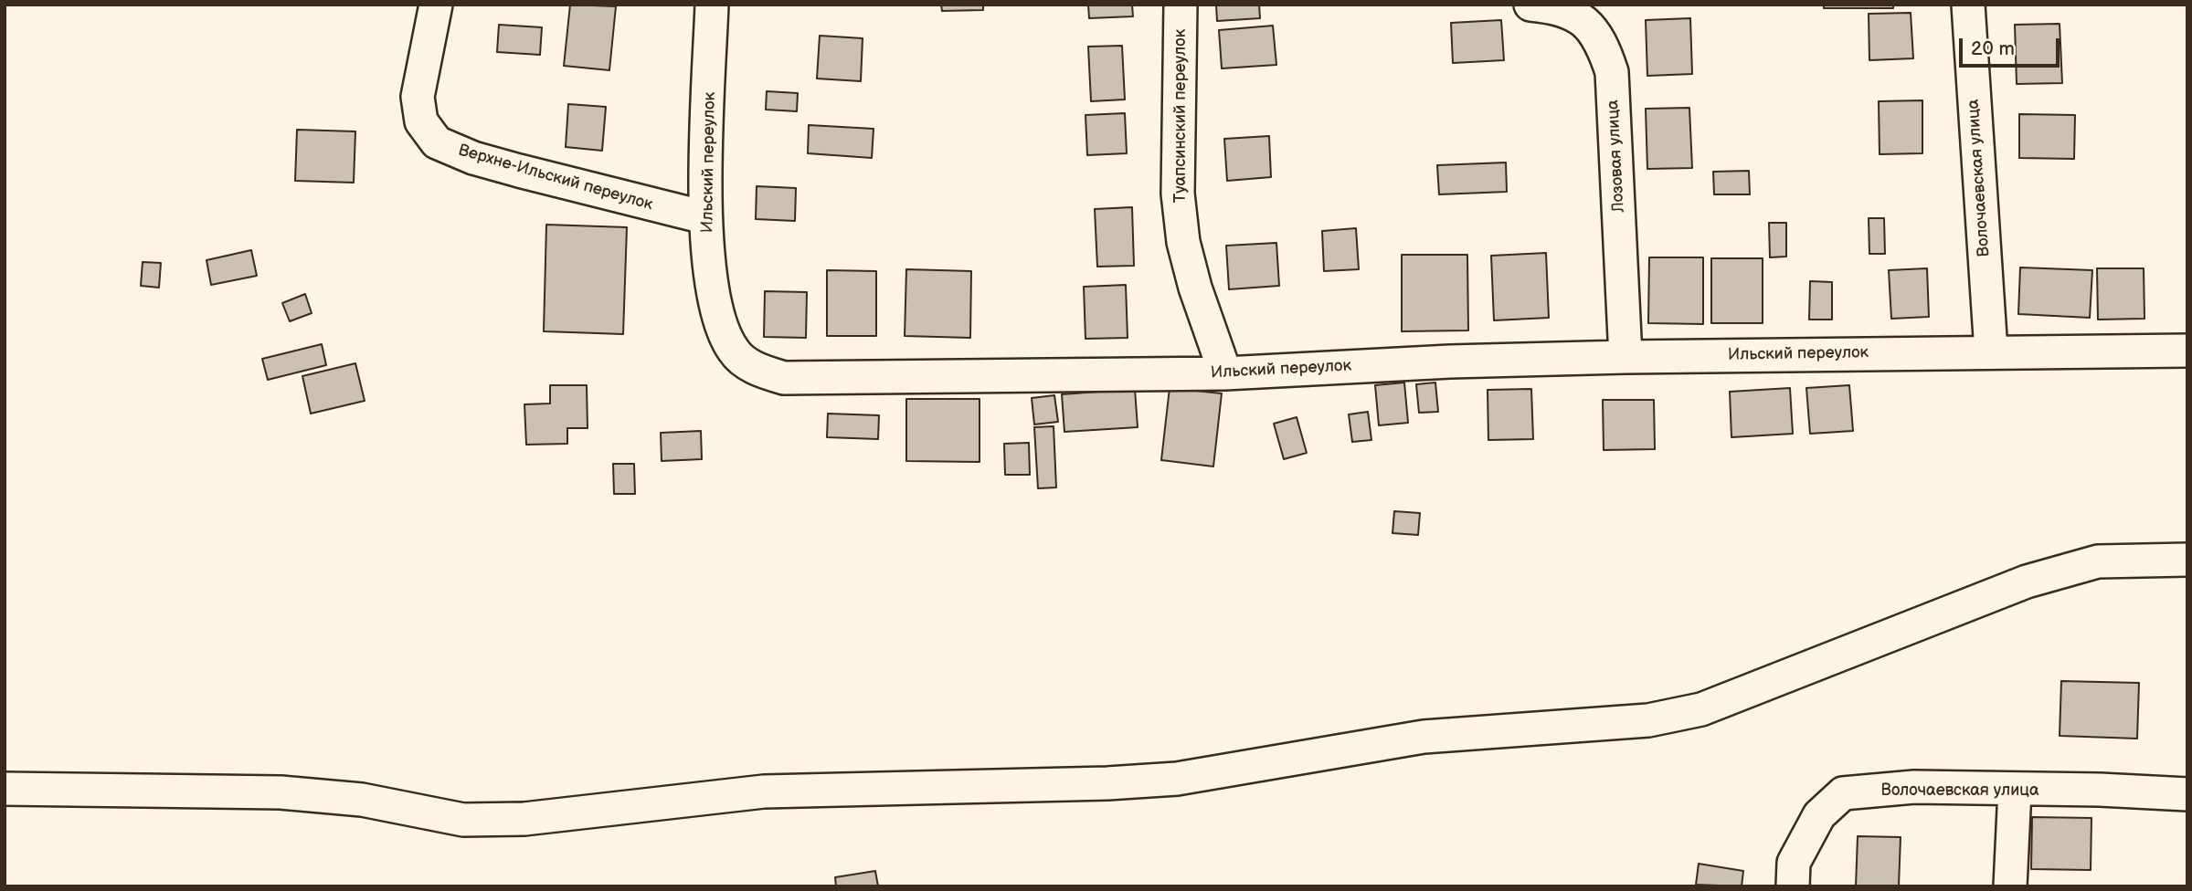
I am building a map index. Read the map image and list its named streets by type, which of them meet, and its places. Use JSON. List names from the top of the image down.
{
  "streets": {
    "street": [
      "Туапсинский переулок",
      "Лозовая улица",
      "Ильский переулок",
      "Верхне-Ильский переулок",
      "Волочаевская улица"
    ]
  },
  "crossings": [
    ["Туапсинский переулок", "Ильский переулок"],
    ["Лозовая улица", "Ильский переулок"],
    ["Ильский переулок", "Верхне-Ильский переулок"],
    ["Ильский переулок", "Волочаевская улица"]
  ],
  "scale_bar": "20 m"
}
